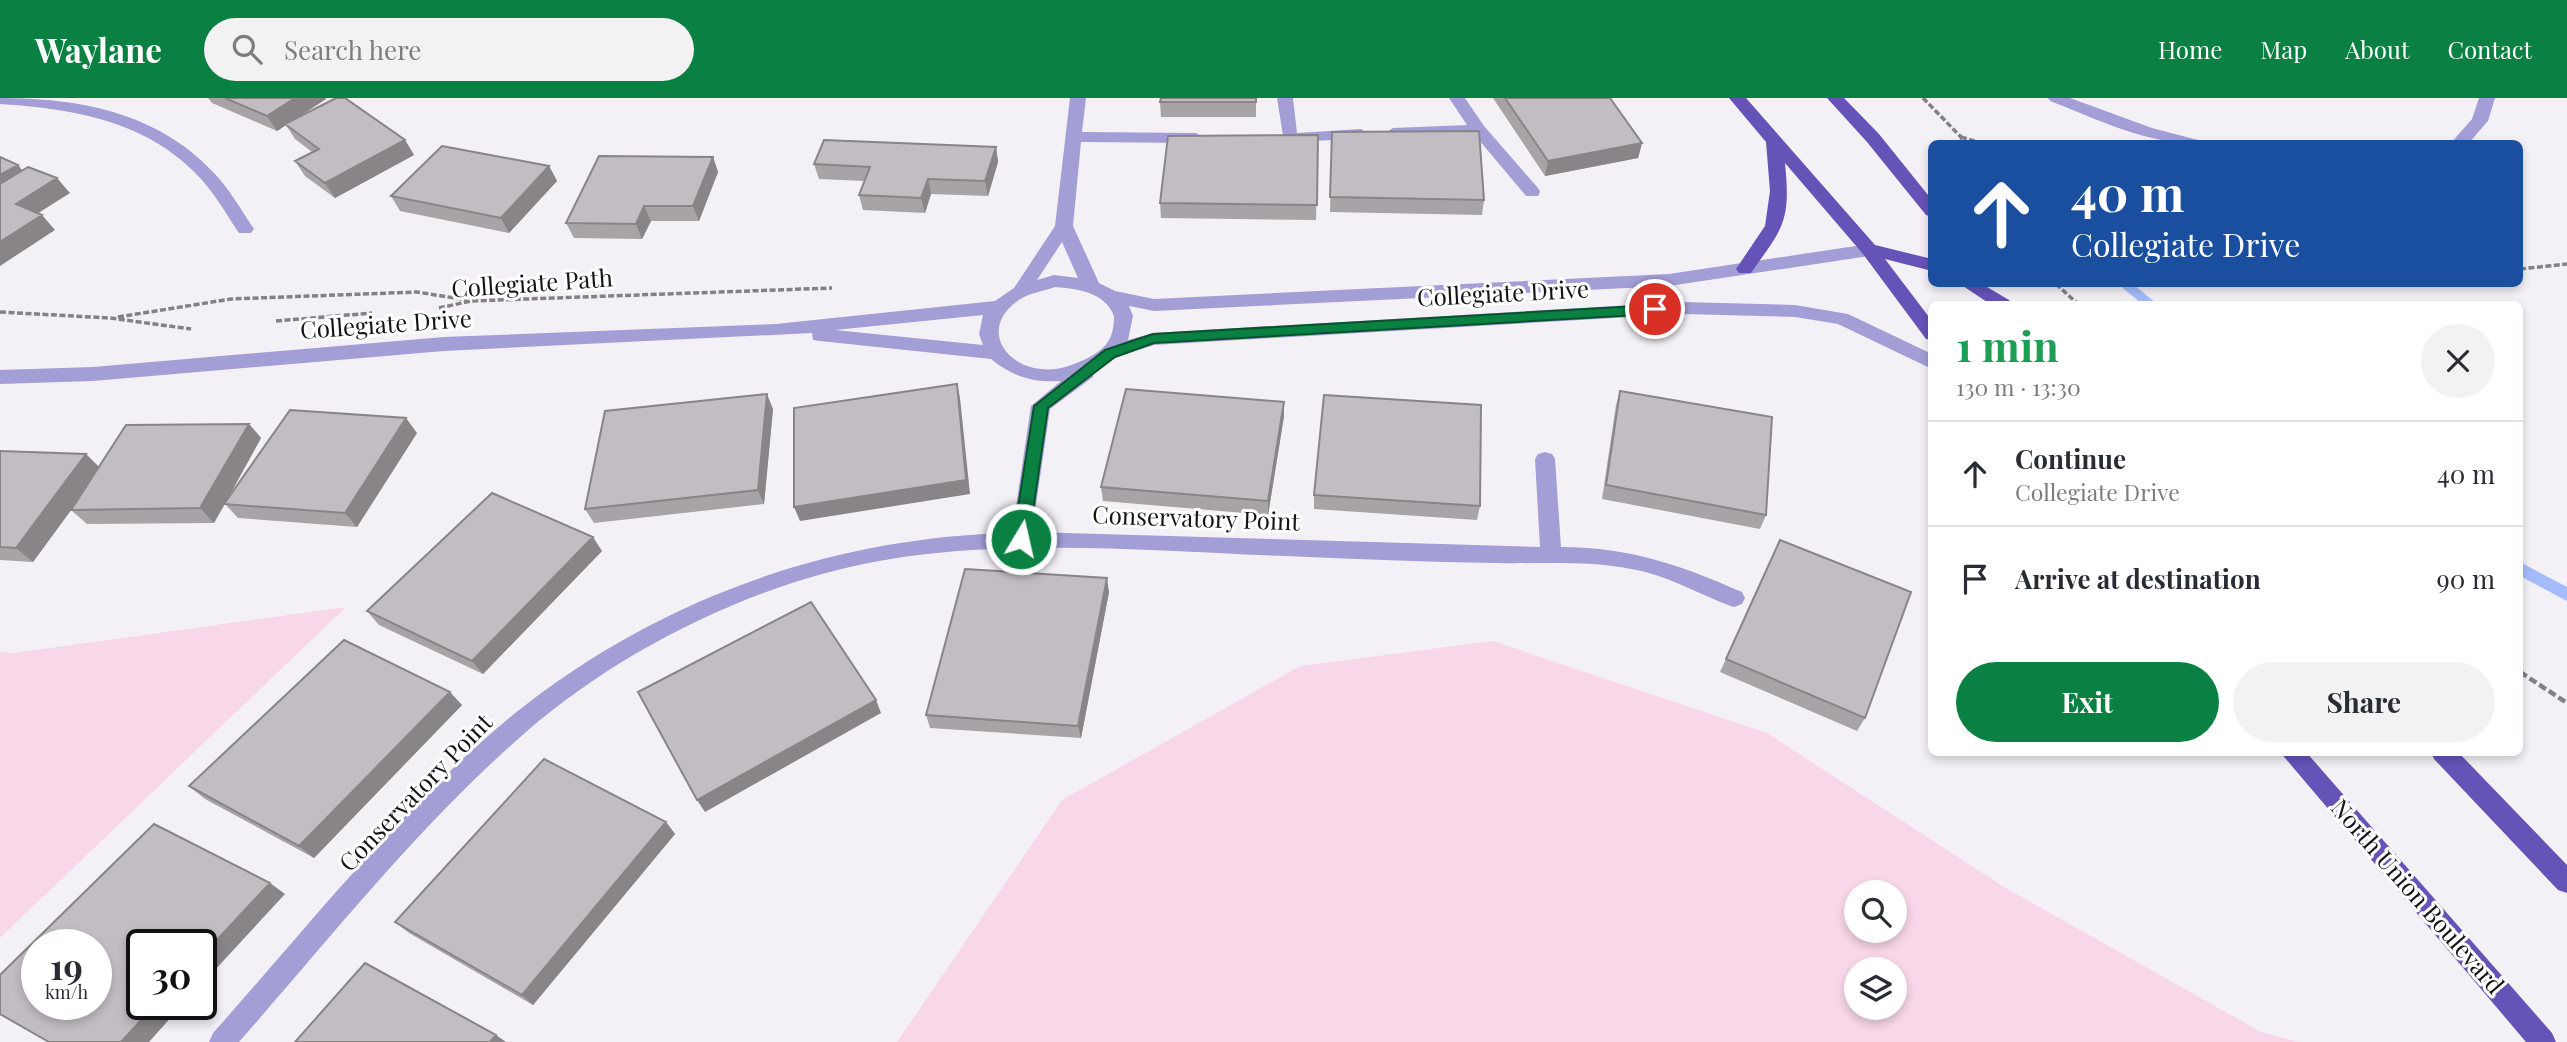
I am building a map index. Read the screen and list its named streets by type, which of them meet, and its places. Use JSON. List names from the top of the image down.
{
  "streets": {
    "main road": ["North Union Boulevard"],
    "street": ["Collegiate Drive", "Conservatory Point"],
    "path": ["Collegiate Path"]
  },
  "page": {
    "header": "Waylane",
    "search": "Search here",
    "nav": [
      "Home",
      "Map",
      "About",
      "Contact"
    ],
    "turn": ["40 m", "Collegiate Drive"],
    "heading": ["1 min", "130 m · 13:30"],
    "list": [
      {
        "name": "Continue",
        "note": "Collegiate Drive",
        "value": "40 m"
      },
      {
        "name": "Arrive at destination",
        "value": "90 m"
      }
    ],
    "buttons": ["Exit", "Share"],
    "speed": "19 km/h",
    "limit": "30"
  }
}
